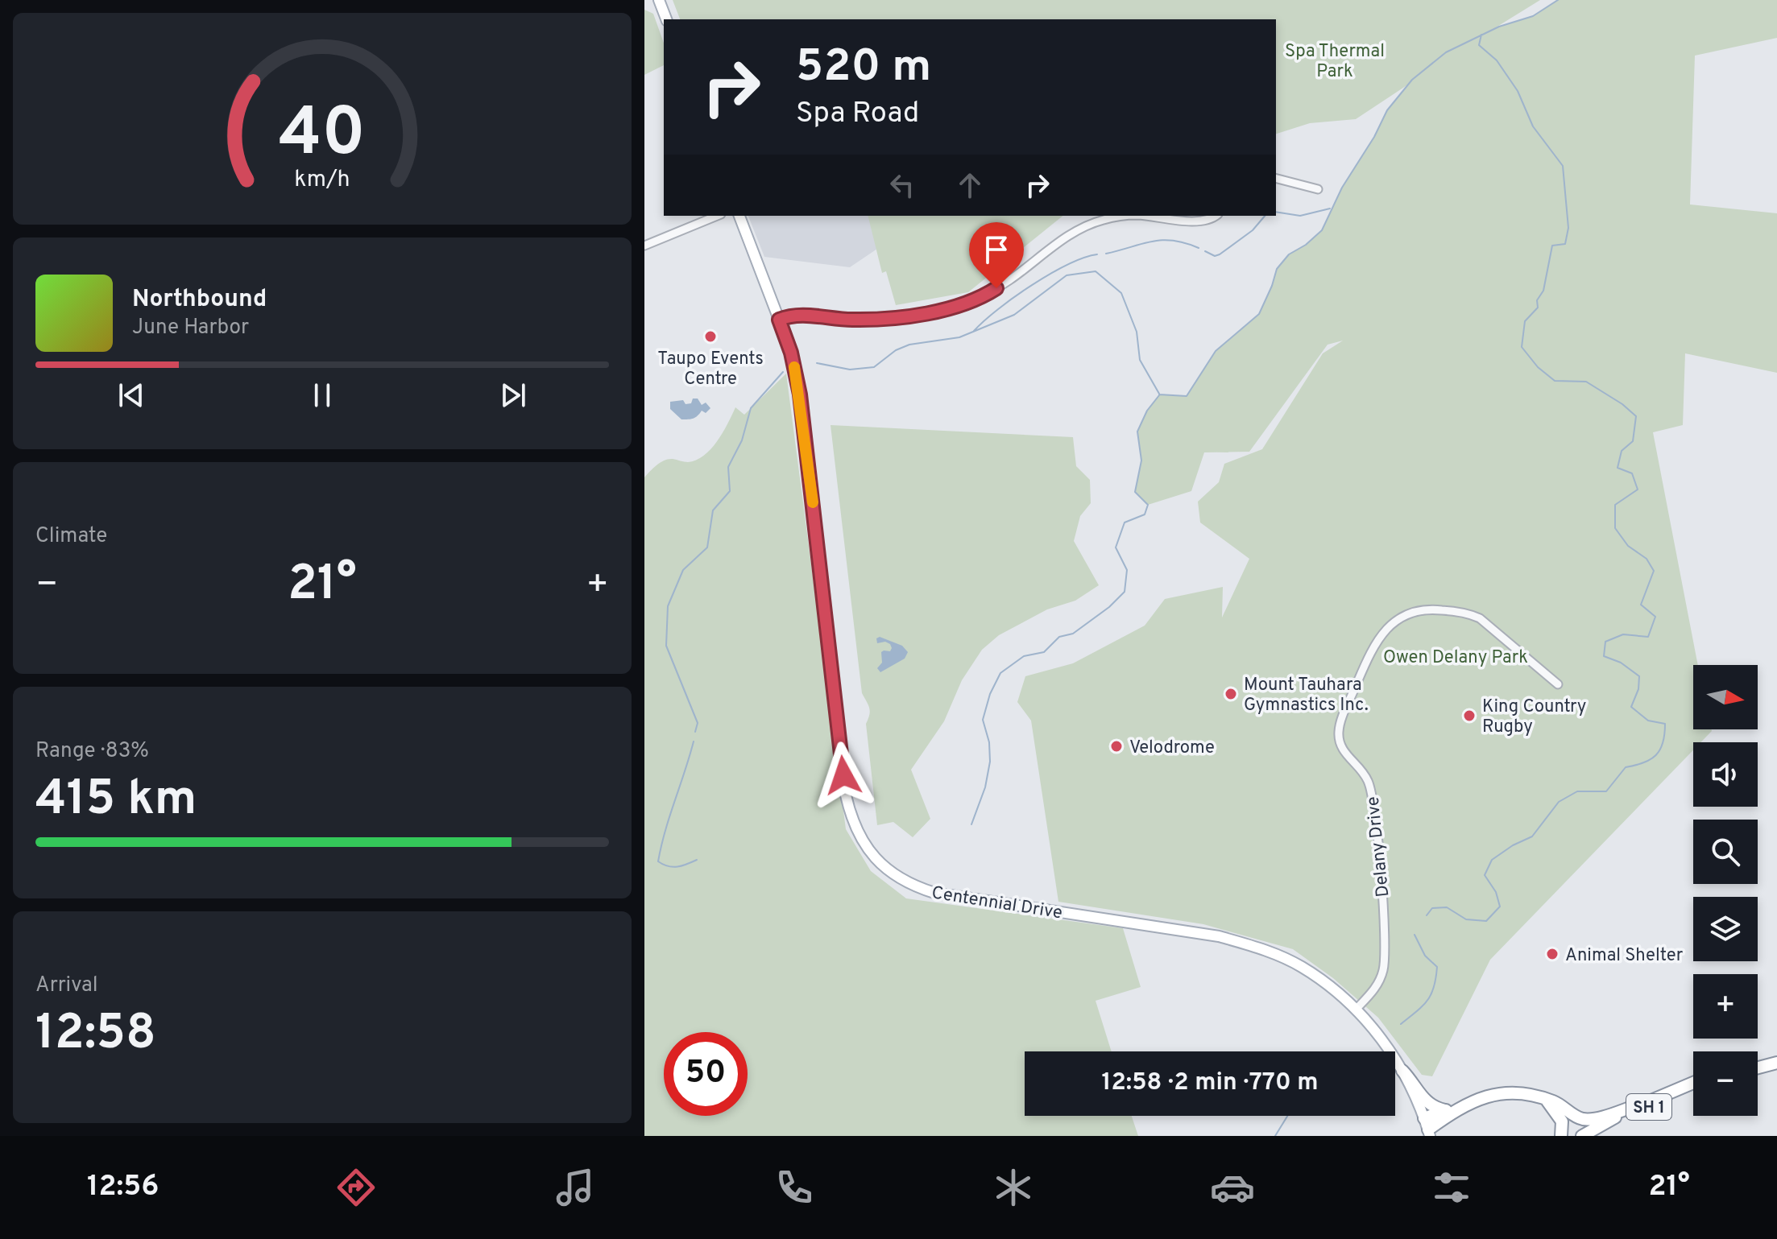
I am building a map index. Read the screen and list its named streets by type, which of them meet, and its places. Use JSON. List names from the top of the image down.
{
  "streets": {
    "highway": ["SH 1"],
    "main road": ["Centennial Drive"],
    "street": ["Delany Drive"]
  },
  "crossings": [
    ["Delany Drive", "Centennial Drive"]
  ],
  "parks": ["Spa Thermal Park", "Owen Delany Park"],
  "places": [
    "Taupo Events Centre",
    "Mount Tauhara Gymnastics Inc.",
    "King Country Rugby",
    "Velodrome",
    "Animal Shelter"
  ],
  "north": "right",
  "page": {
    "turn": ["520 m", "Spa Road"],
    "song": ["Northbound", "June Harbor"],
    "tile": [
      "Climate",
      ["Range · 83%", "415 km"],
      ["Arrival", "12:58"]
    ],
    "heat": ["−", "21°", "+"],
    "map_buttons": ["+", "−"],
    "limit": "50",
    "trip": "12:58 · 2 min · 770 m",
    "tabs": ["12:56", "21°"],
    "gauge": ["40", "km/h"]
  }
}
